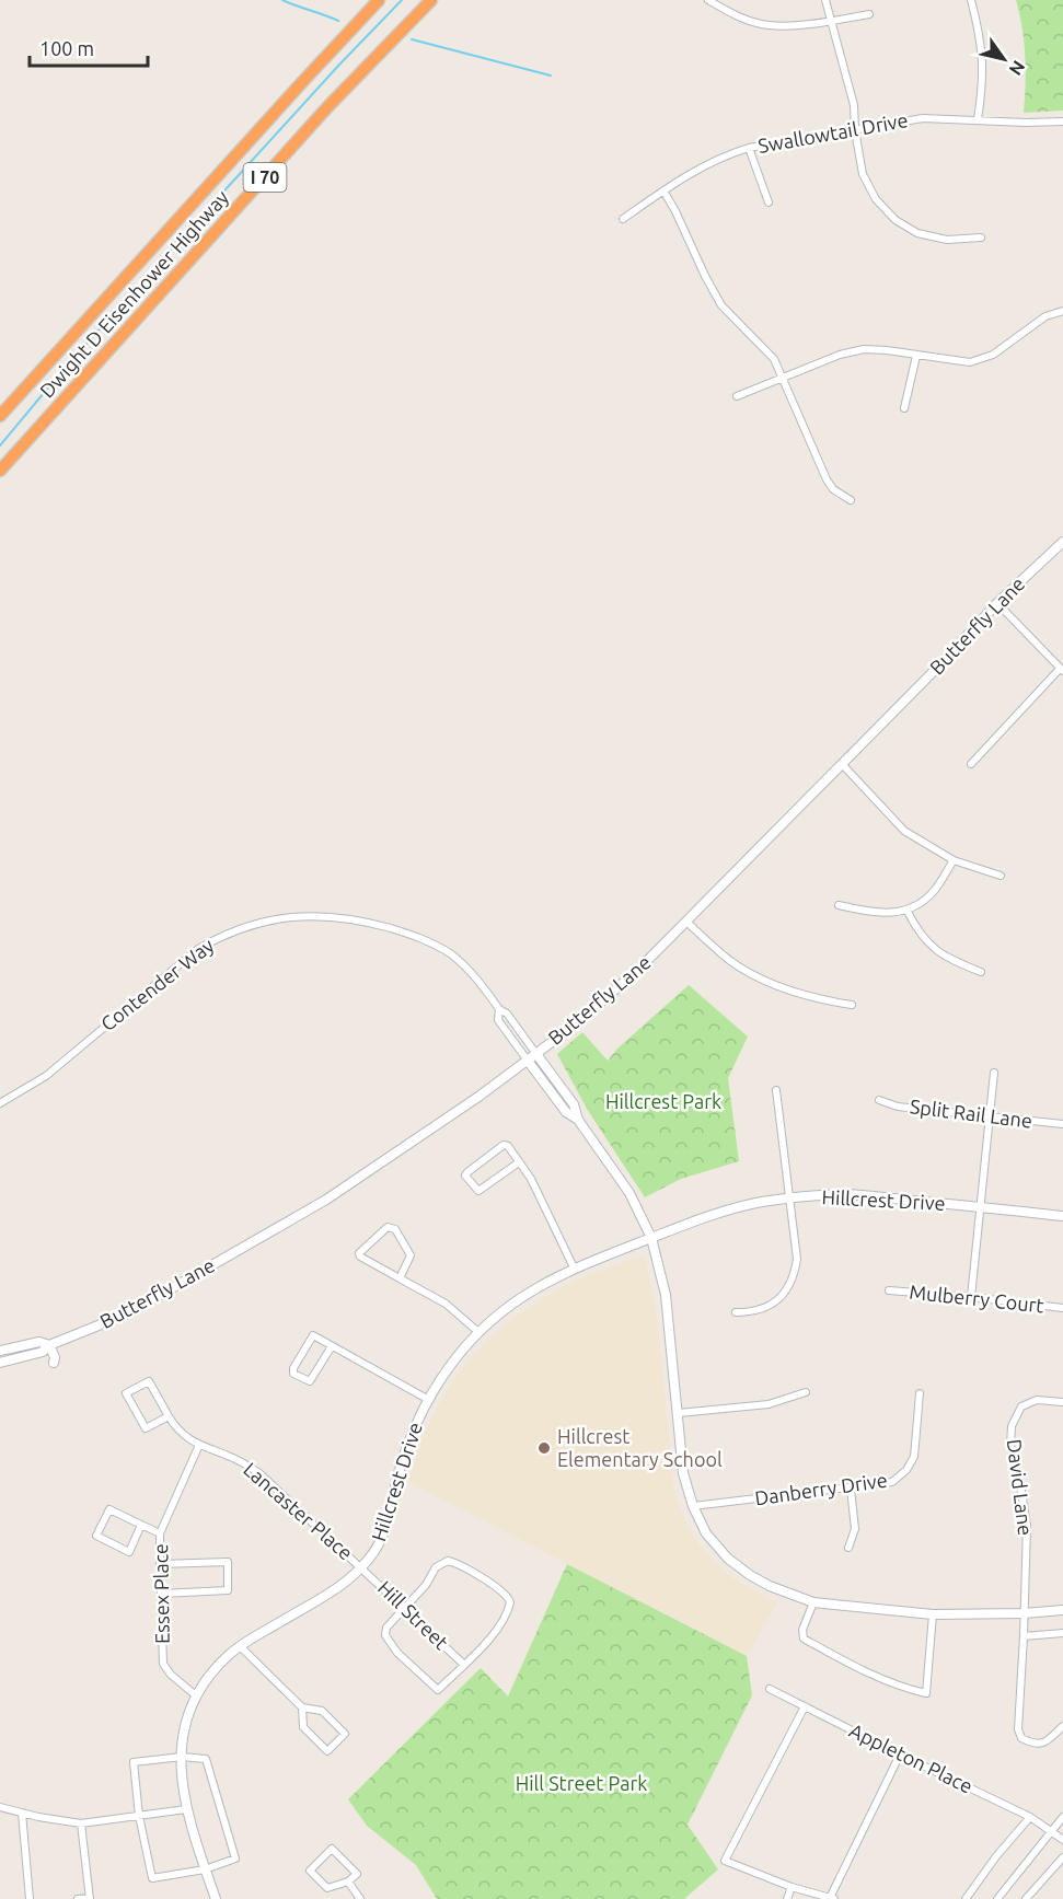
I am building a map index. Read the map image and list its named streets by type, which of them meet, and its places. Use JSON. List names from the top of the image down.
{
  "streets": {
    "highway": ["I 70", "Dwight D Eisenhower Highway"],
    "street": [
      "Swallowtail Drive",
      "Butterfly Lane",
      "Contender Way",
      "Split Rail Lane",
      "Hillcrest Drive",
      "Mulberry Court",
      "David Lane",
      "Danberry Drive",
      "Lancaster Place",
      "Essex Place",
      "Hill Street",
      "Appleton Place"
    ]
  },
  "crossings": [
    ["Butterfly Lane", "Contender Way"],
    ["Hillcrest Drive", "Lancaster Place"],
    ["Hillcrest Drive", "Essex Place"],
    ["Hillcrest Drive", "Hill Street"],
    ["Lancaster Place", "Essex Place"],
    ["Lancaster Place", "Hill Street"]
  ],
  "parks": ["Hillcrest Park", "Hill Street Park"],
  "places": ["Hillcrest Elementary School"],
  "scale_bar": "100 m",
  "north": "bottom right"
}
